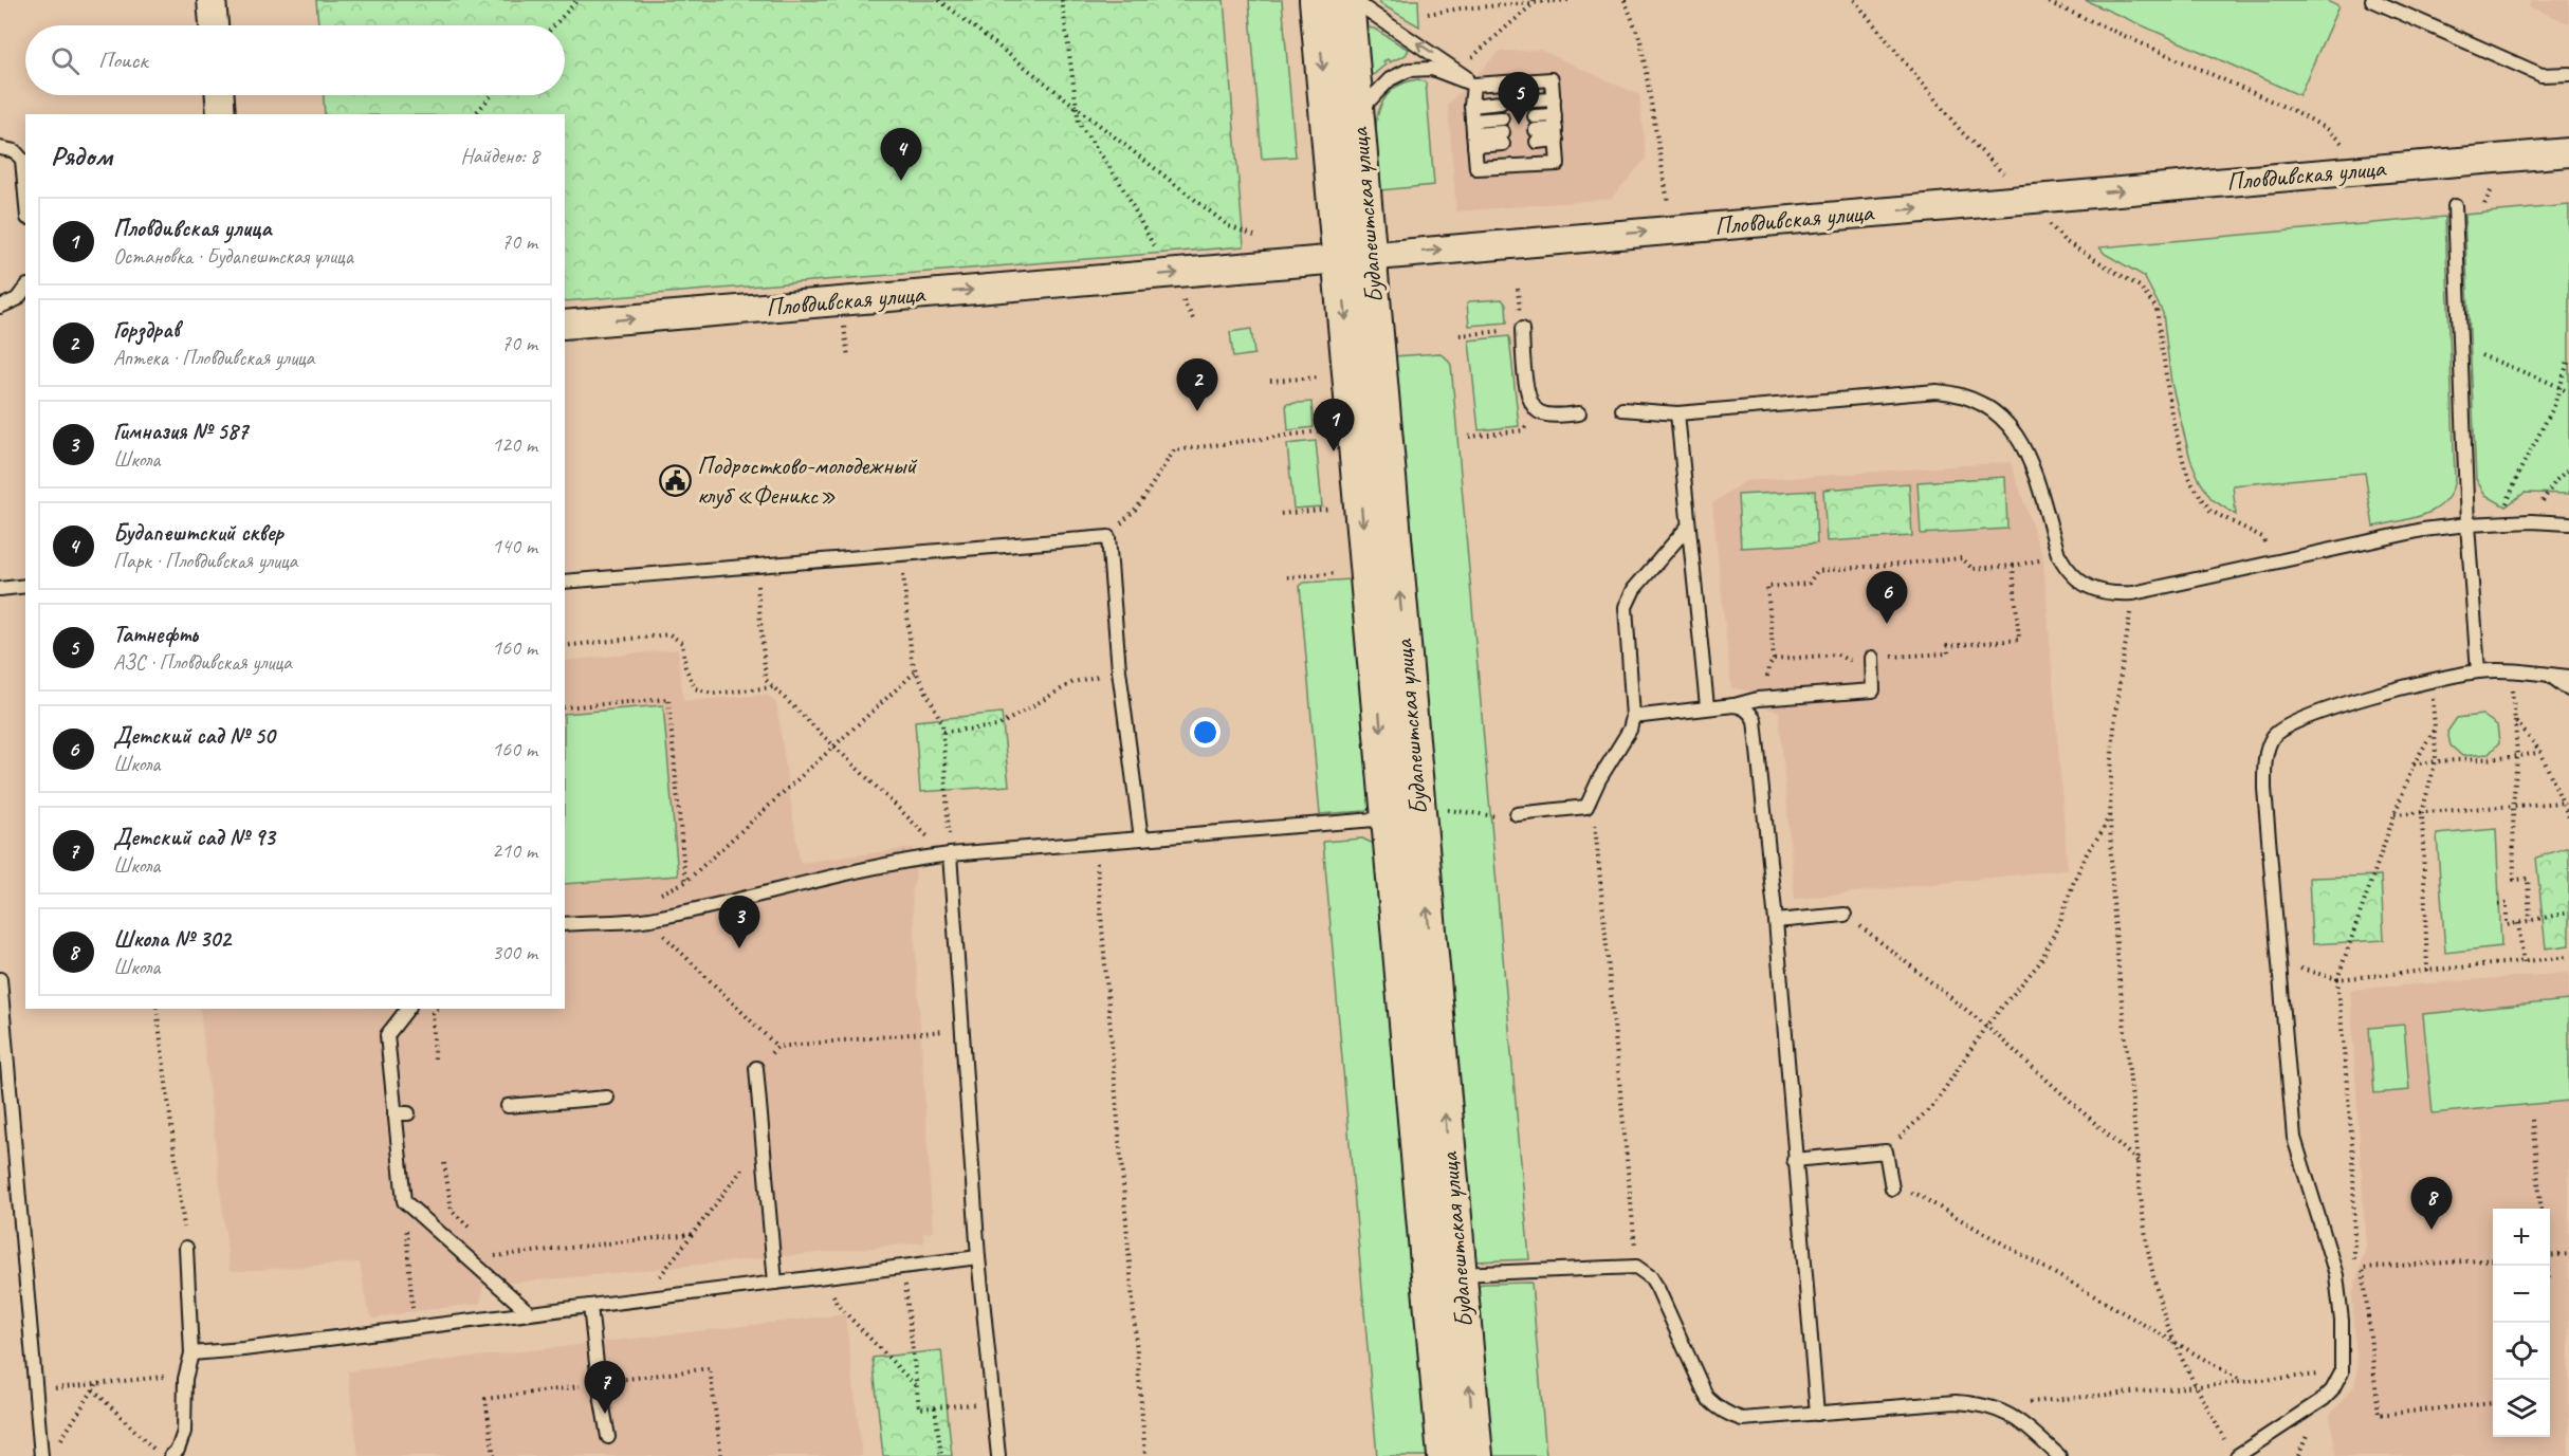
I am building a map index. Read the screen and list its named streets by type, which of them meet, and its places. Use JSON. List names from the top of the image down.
{
  "streets": {
    "street": ["Пловдивская улица", "Будапештская улица"]
  },
  "crossings": [
    ["Пловдивская улица", "Будапештская улица"]
  ],
  "one_way": ["Пловдивская улица"],
  "places": {
    "public building": ["Подростково-молодежный клуб «Феникс»"]
  },
  "page": {
    "search": "Поиск",
    "pins": [
      "5",
      "4",
      "2",
      "1",
      "6",
      "3",
      "8",
      "7"
    ],
    "heading": ["Рядом", "Найдено: 8"],
    "list": [
      {
        "mark": "1",
        "name": "Пловдивская улица",
        "note": "Остановка · Будапештская улица",
        "value": "70 m"
      },
      {
        "mark": "2",
        "name": "Горздрав",
        "note": "Аптека · Пловдивская улица",
        "value": "70 m"
      },
      {
        "mark": "3",
        "name": "Гимназия № 587",
        "note": "Школа",
        "value": "120 m"
      },
      {
        "mark": "4",
        "name": "Будапештский сквер",
        "note": "Парк · Пловдивская улица",
        "value": "140 m"
      },
      {
        "mark": "5",
        "name": "Татнефть",
        "note": "АЗС · Пловдивская улица",
        "value": "160 m"
      },
      {
        "mark": "6",
        "name": "Детский сад № 50",
        "note": "Школа",
        "value": "160 m"
      },
      {
        "mark": "7",
        "name": "Детский сад № 93",
        "note": "Школа",
        "value": "210 m"
      },
      {
        "mark": "8",
        "name": "Школа № 302",
        "note": "Школа",
        "value": "300 m"
      }
    ],
    "map_buttons": ["+", "−"]
  }
}
